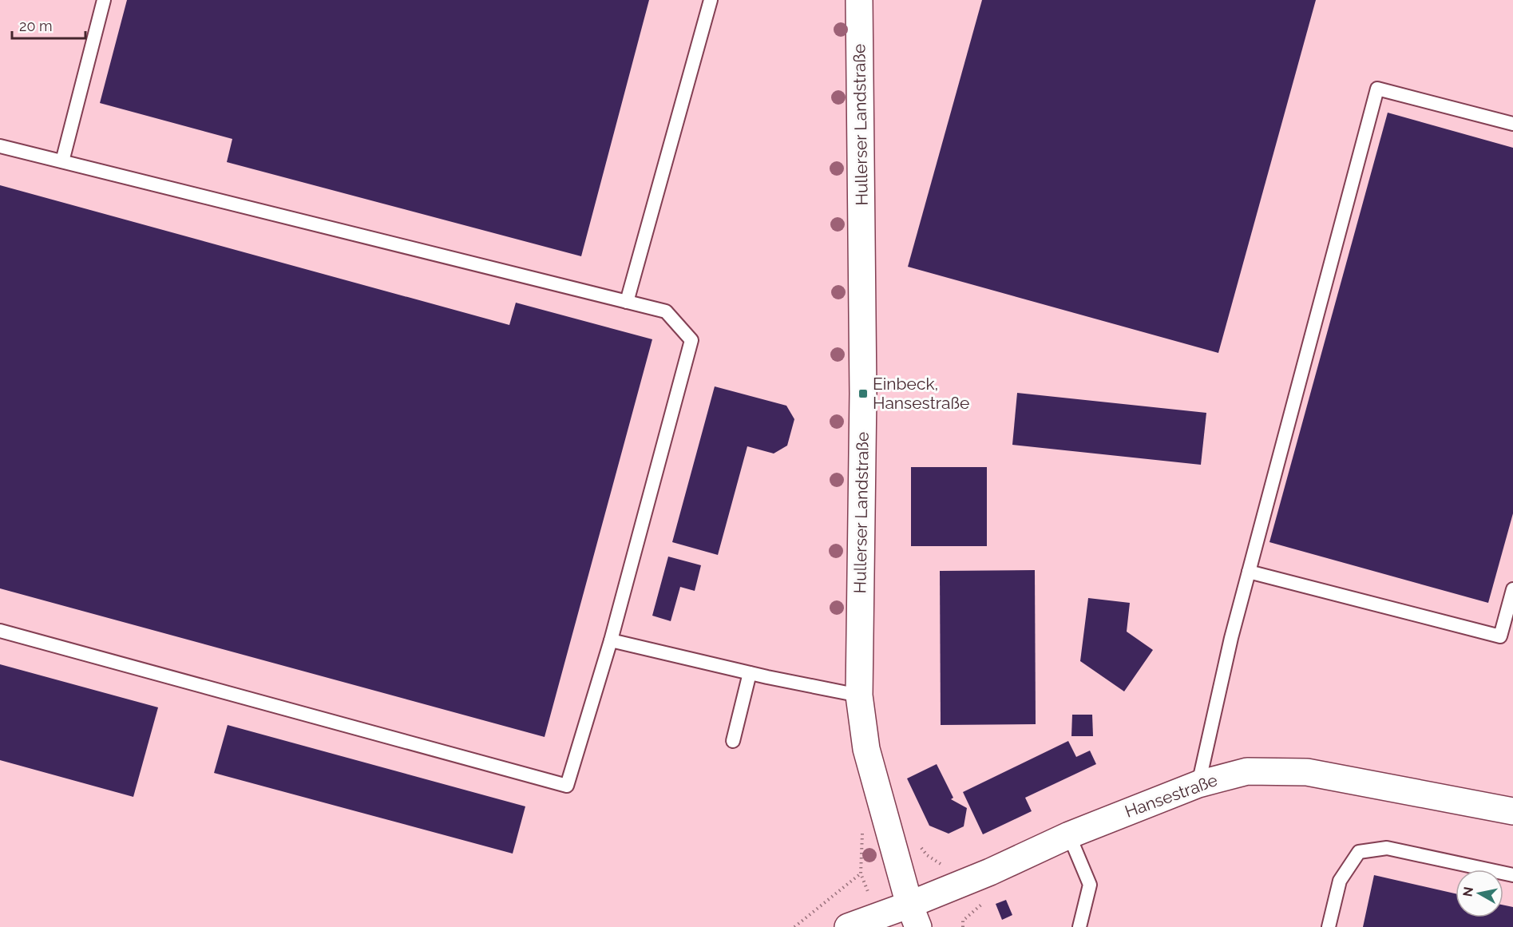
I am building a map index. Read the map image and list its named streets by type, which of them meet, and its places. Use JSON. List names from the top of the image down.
{
  "streets": {
    "street": ["Hullerser Landstraße", "Hansestraße"]
  },
  "crossings": [
    ["Hullerser Landstraße", "Hansestraße"]
  ],
  "places": {
    "transit": ["Einbeck, Hansestraße"]
  },
  "scale_bar": "20 m",
  "north": "left"
}
